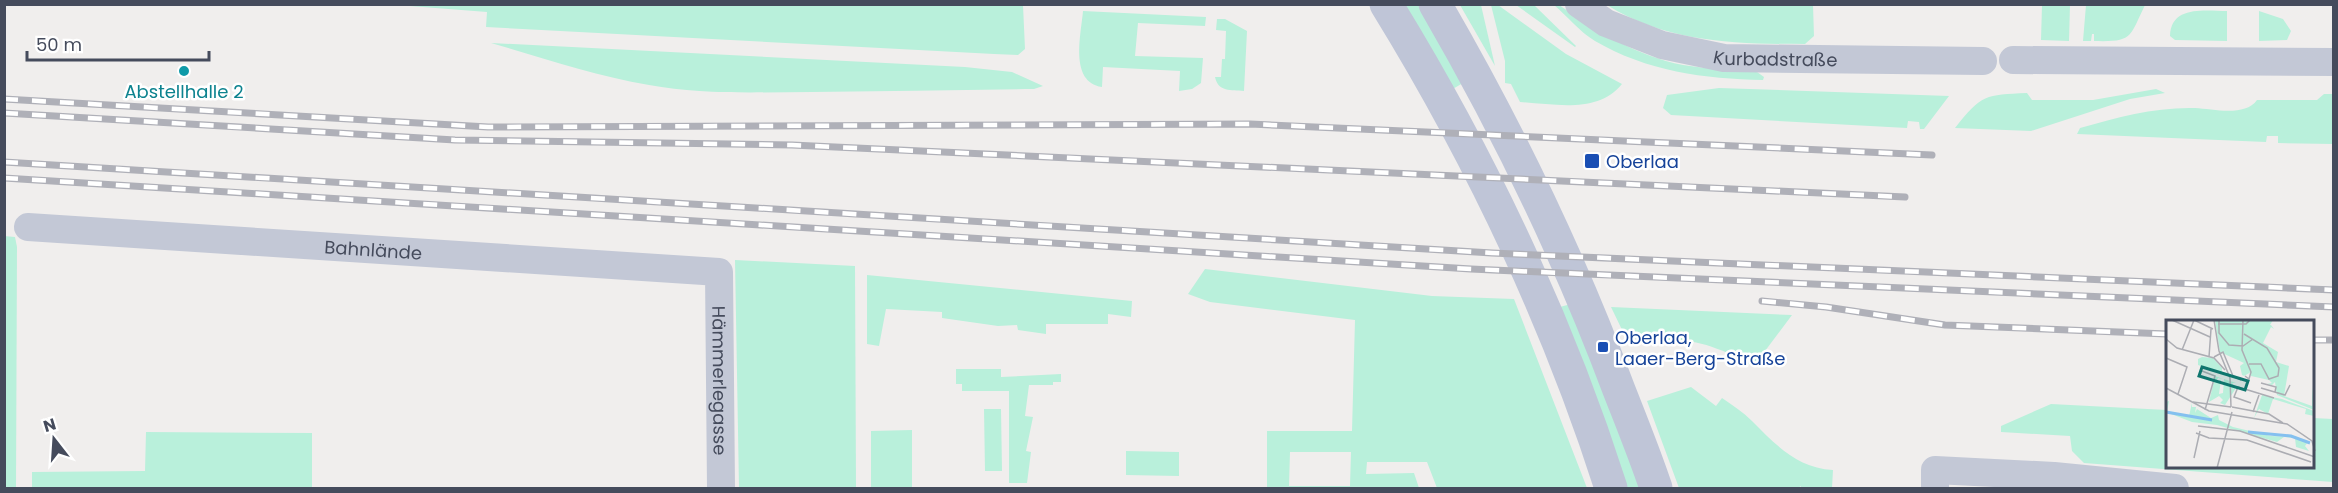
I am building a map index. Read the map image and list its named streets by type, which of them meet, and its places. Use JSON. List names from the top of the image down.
{
  "streets": {
    "street": ["Kurbadstraße", "Bahnlände", "Hämmerlegasse"]
  },
  "crossings": [
    ["Bahnlände", "Hämmerlegasse"]
  ],
  "places": {
    "other": ["Abstellhalle 2"],
    "transit": ["Oberlaa", "Oberlaa, Laaer-Berg-Straße"]
  },
  "scale_bar": "50 m",
  "north": "top"
}
